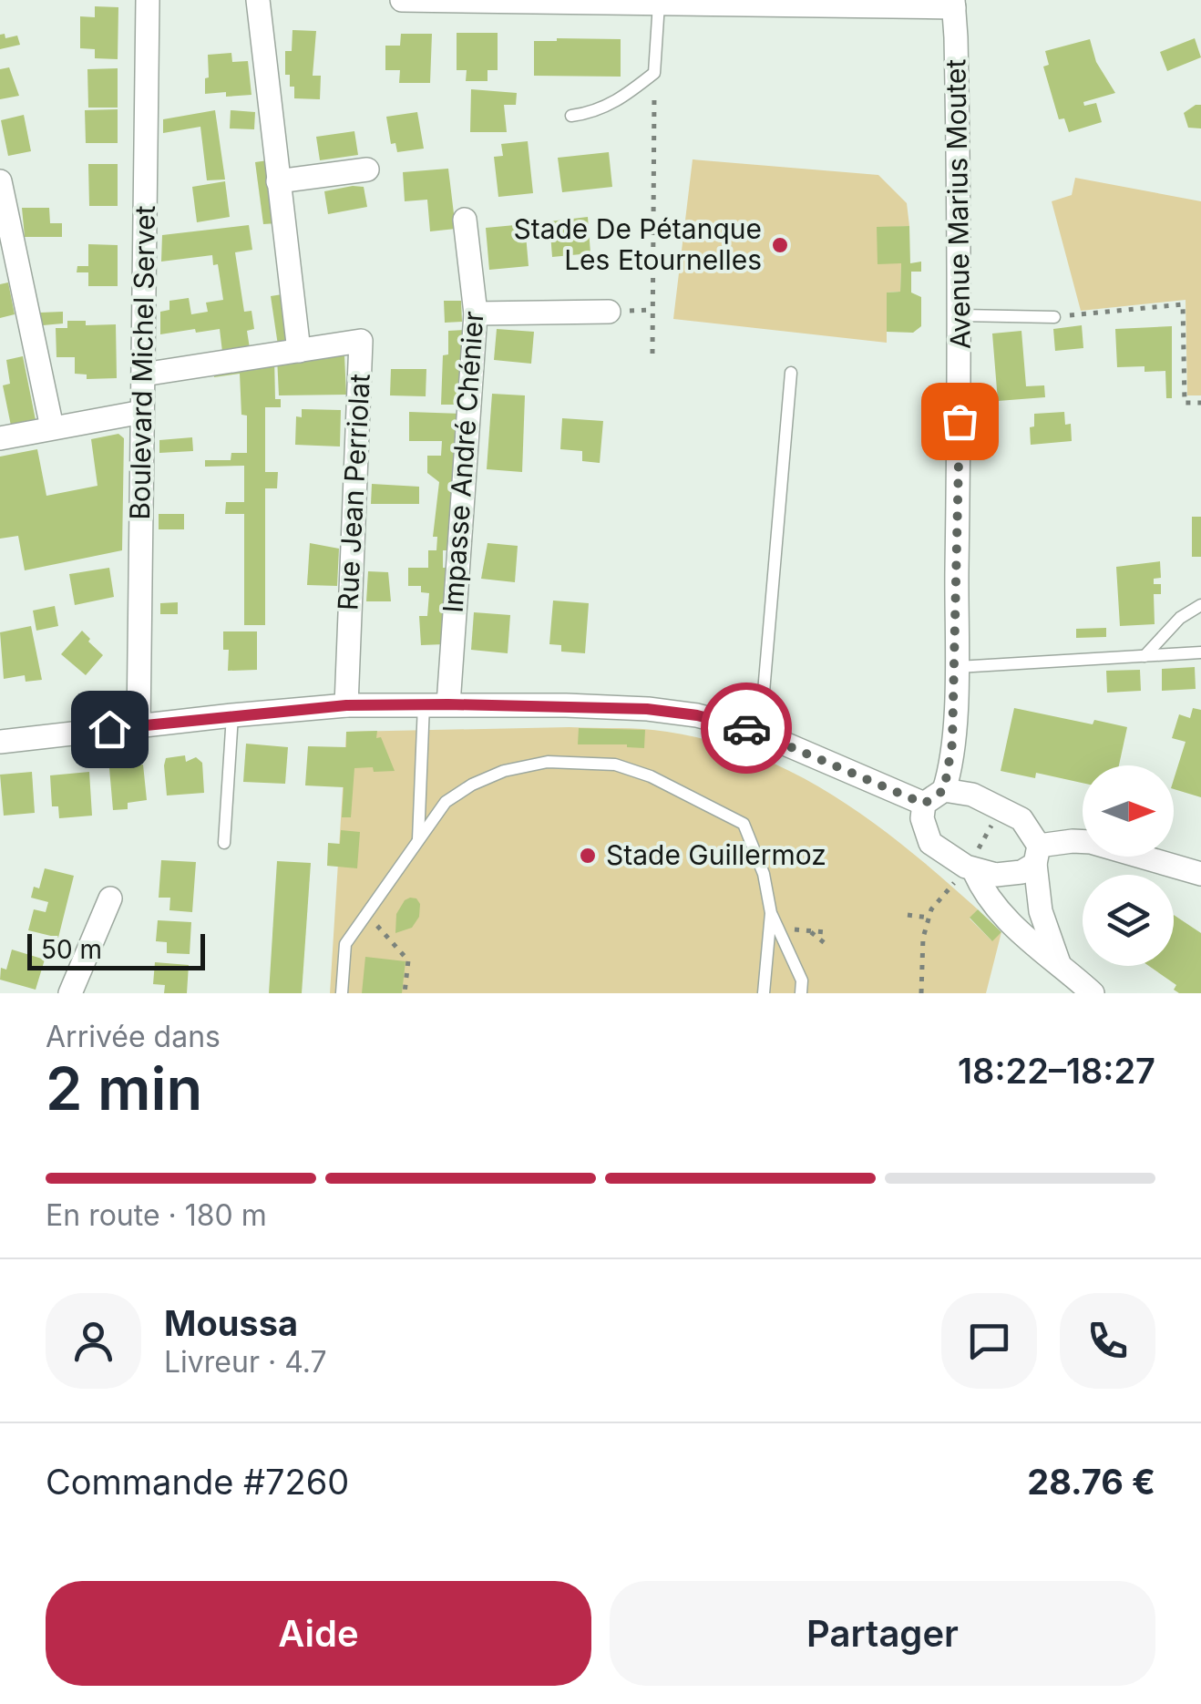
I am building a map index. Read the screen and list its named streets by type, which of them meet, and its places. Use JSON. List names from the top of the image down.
{
  "streets": {
    "street": [
      "Avenue Marius Moutet",
      "Boulevard Michel Servet",
      "Impasse André Chénier",
      "Rue Jean Perriolat"
    ]
  },
  "crossings": [
    ["Boulevard Michel Servet", "Rue Jean Perriolat"]
  ],
  "places": ["Stade De Pétanque Les Etournelles", "Stade Guillermoz"],
  "scale_bar": "50 m",
  "north": "right",
  "page": {
    "scale": "50 m",
    "heading": ["2 min", "Arrivée dans", "18:22–18:27"],
    "panel": [
      "Moussa",
      "Livreur · 4.7",
      "Commande #7260",
      "28.76 €"
    ],
    "bar": "En route · 180 m",
    "buttons": ["Aide", "Partager"]
  }
}
